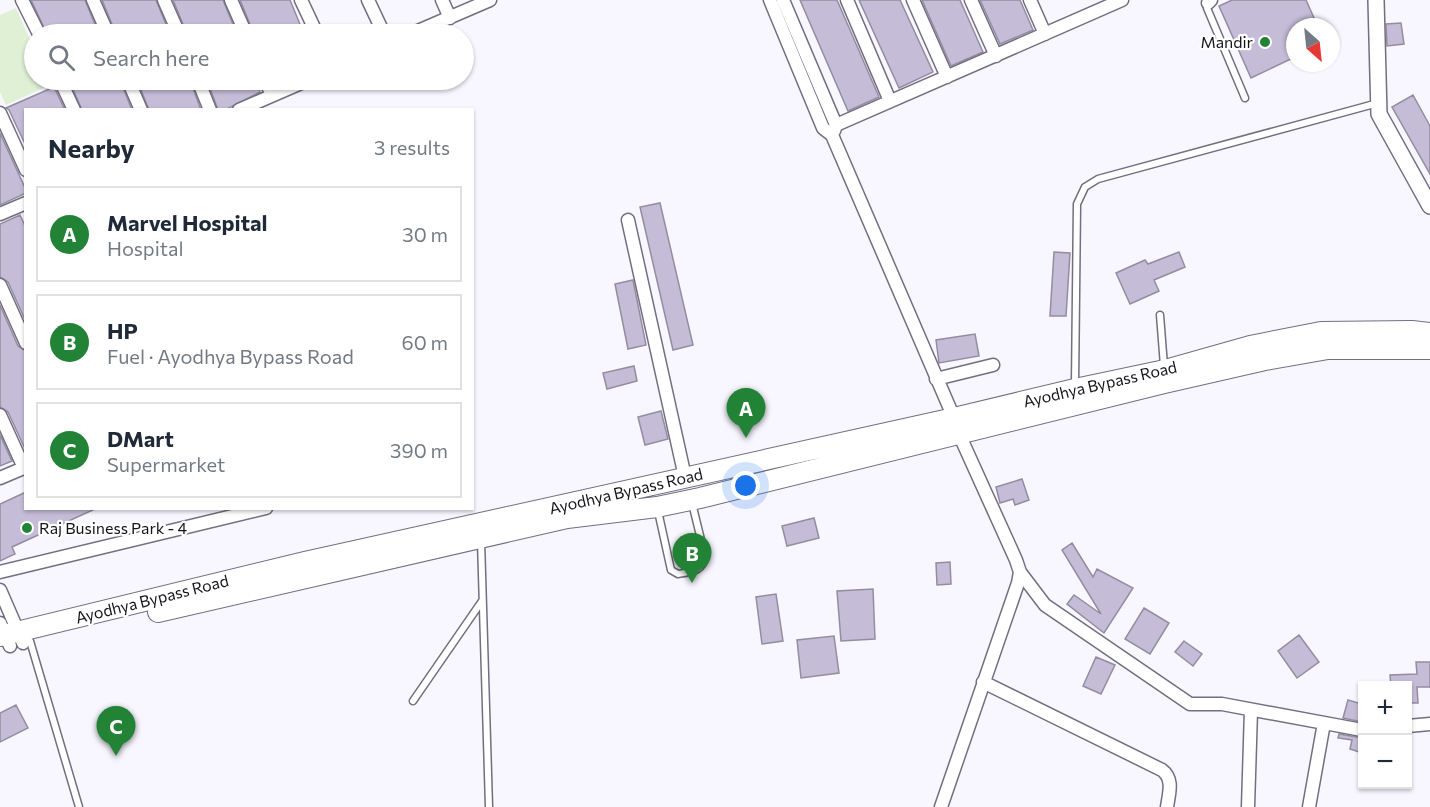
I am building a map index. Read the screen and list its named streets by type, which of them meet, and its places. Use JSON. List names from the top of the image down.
{
  "streets": {
    "main road": ["Ayodhya Bypass Road"]
  },
  "places": ["Mandir", "Raj Business Park - 4"],
  "north": "bottom right",
  "page": {
    "search": "Search here",
    "heading": ["Nearby", "3 results"],
    "list": [
      {
        "mark": "A",
        "name": "Marvel Hospital",
        "note": "Hospital",
        "value": "30 m"
      },
      {
        "mark": "B",
        "name": "HP",
        "note": "Fuel · Ayodhya Bypass Road",
        "value": "60 m"
      },
      {
        "mark": "C",
        "name": "DMart",
        "note": "Supermarket",
        "value": "390 m"
      }
    ],
    "pins": ["A", "B", "C"],
    "map_buttons": ["+", "−"]
  }
}
